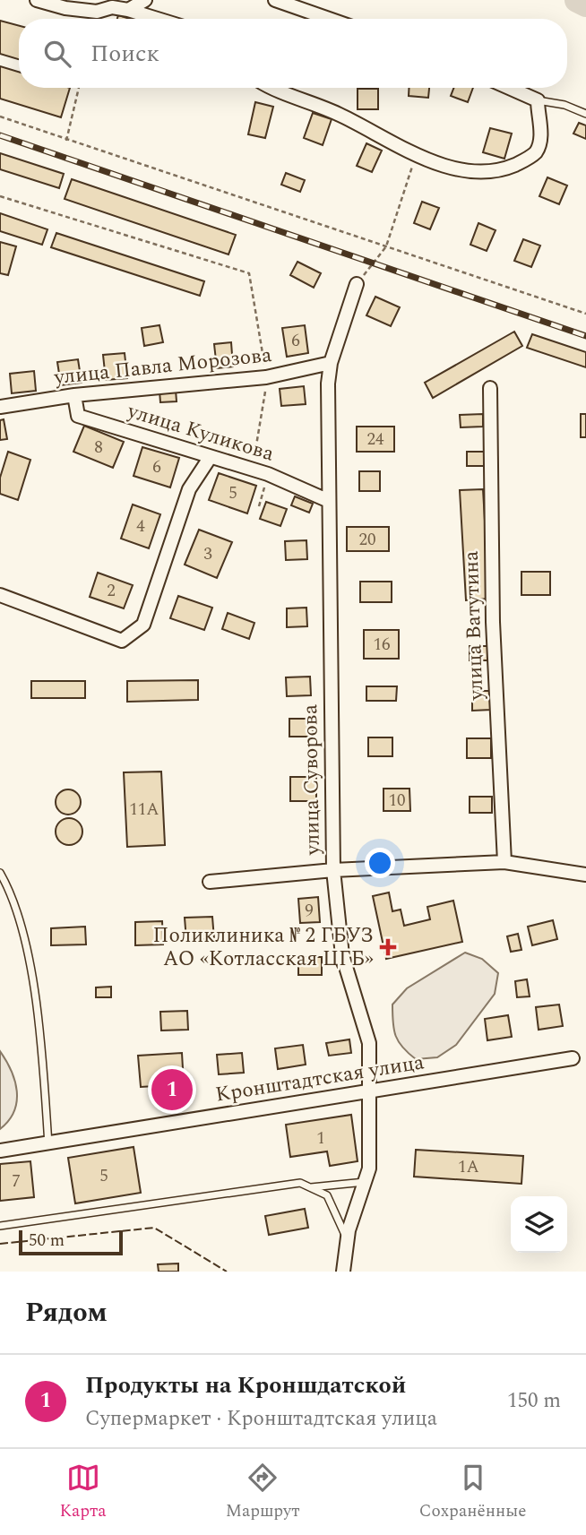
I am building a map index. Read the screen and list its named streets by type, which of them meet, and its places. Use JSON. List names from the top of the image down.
{
  "streets": {
    "street": [
      "улица Павла Морозова",
      "улица Куликова",
      "улица Ватутина",
      "улица Суворова",
      "Кронштадтская улица"
    ]
  },
  "crossings": [
    ["улица Павла Морозова", "улица Куликова"],
    ["улица Павла Морозова", "улица Суворова"],
    ["улица Куликова", "улица Суворова"],
    ["улица Суворова", "Кронштадтская улица"]
  ],
  "places": {
    "health": ["Поликлиника № 2 ГБУЗ АО «Котласская ЦГБ»"]
  },
  "house_numbers": [
    "6",
    "24",
    "8",
    "6",
    "5",
    "4",
    "20",
    "3",
    "2",
    "16",
    "10",
    "11А",
    "9",
    "1",
    "1А",
    "5",
    "7"
  ],
  "scale_bar": "50 m",
  "page": {
    "search": "Поиск",
    "pins": "1",
    "scale": "50 m",
    "heading": "Рядом",
    "list": [
      {
        "mark": "1",
        "name": "Продукты на Кроншдатской",
        "note": "Супермаркет · Кронштадтская улица",
        "value": "150 m"
      }
    ],
    "nav": ["Карта", "Маршрут", "Сохранённые"]
  }
}
